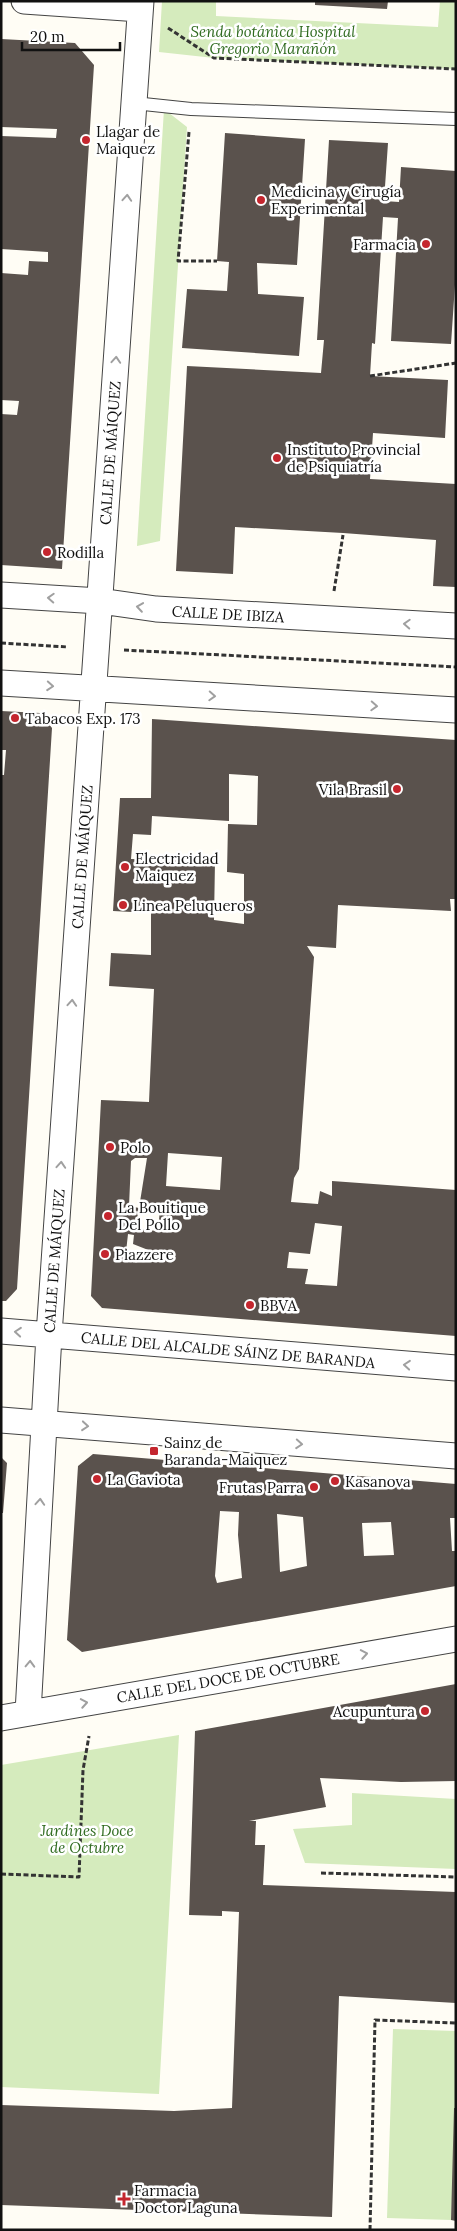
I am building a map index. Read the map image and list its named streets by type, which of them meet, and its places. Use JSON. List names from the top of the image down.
{
  "streets": {
    "street": [
      "CALLE DE MÁIQUEZ",
      "CALLE DE IBIZA",
      "CALLE DEL ALCALDE SÁINZ DE BARANDA",
      "CALLE DEL DOCE DE OCTUBRE"
    ]
  },
  "crossings": [
    ["CALLE DE MÁIQUEZ", "CALLE DE IBIZA"],
    ["CALLE DE MÁIQUEZ", "CALLE DEL ALCALDE SÁINZ DE BARANDA"],
    ["CALLE DE MÁIQUEZ", "CALLE DEL DOCE DE OCTUBRE"]
  ],
  "one_way": ["CALLE DE MÁIQUEZ"],
  "parks": ["Senda botánica Hospital Gregorio Marañón", "Jardines Doce de Octubre"],
  "places": {
    "other": [
      "Llagar de Maiquez",
      "Medicina y Cirugía Experimental",
      "Farmacia",
      "Instituto Provincial de Psiquiatría",
      "Rodilla",
      "Tabacos Exp. 173",
      "Vila Brasil",
      "Electricidad Maiquez",
      "Linea Peluqueros",
      "Polo",
      "La Bouitique Del Pollo",
      "Piazzere",
      "BBVA",
      "La Gaviota",
      "Kasanova",
      "Frutas Parra",
      "Acupuntura"
    ],
    "transit": ["Sainz de Baranda-Maiquez"],
    "health": ["Farmacia Doctor Laguna"]
  },
  "scale_bar": "20 m"
}
